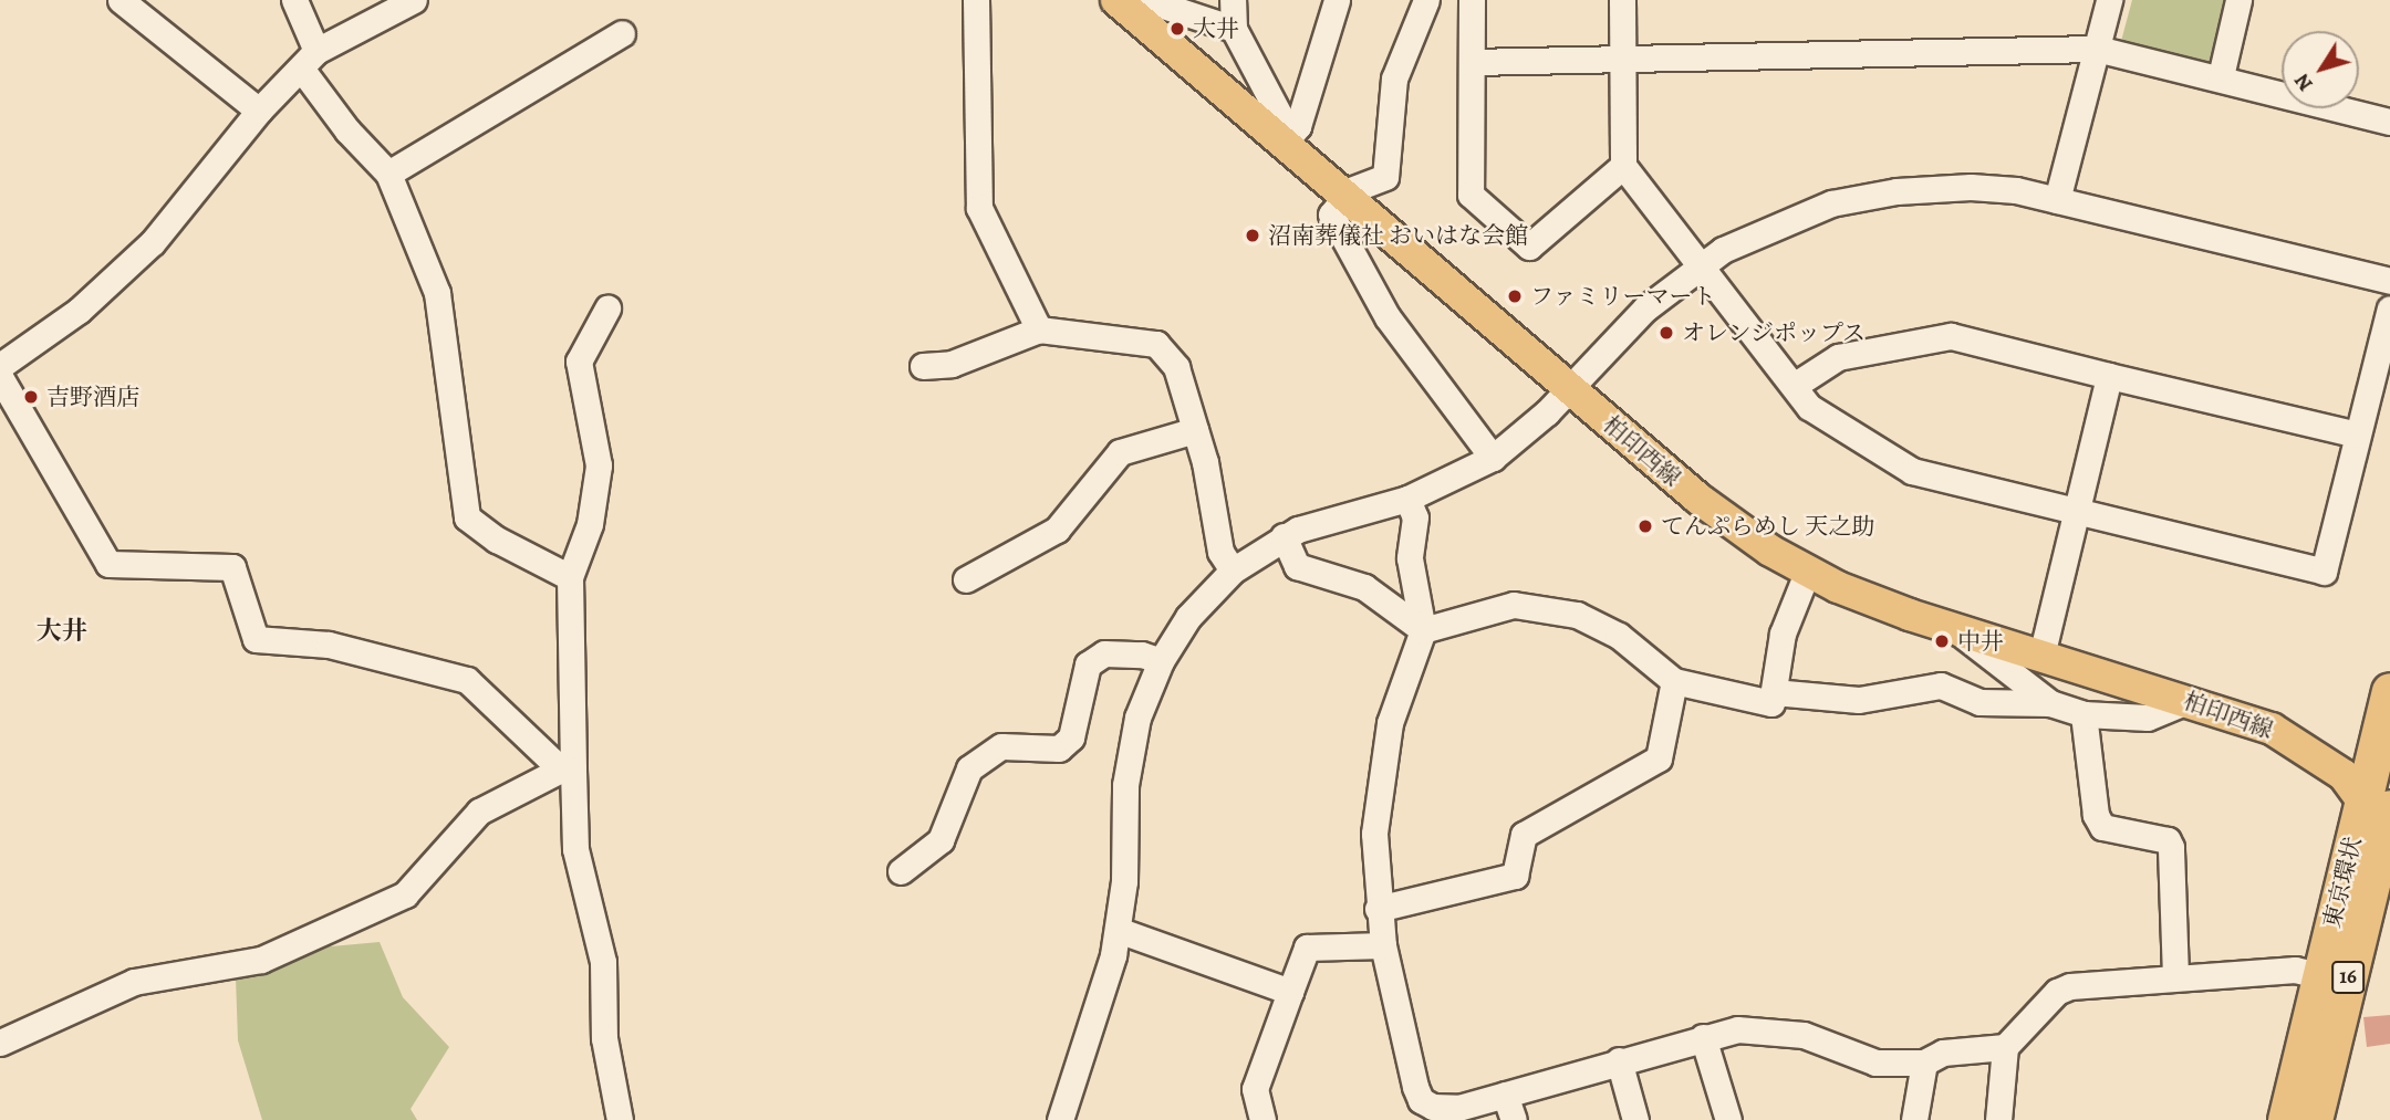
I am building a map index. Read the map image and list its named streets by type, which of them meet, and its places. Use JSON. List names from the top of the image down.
{
  "streets": {
    "highway": ["東京環状", "16"],
    "main road": ["柏印西線"]
  },
  "crossings": [
    ["柏印西線", "東京環状"]
  ],
  "districts": ["大井"],
  "places": [
    "大井",
    "沼南葬儀社 おいはな会館",
    "ファミリーマート",
    "オレンジポップス",
    "吉野酒店",
    "てんぷらめし 天之助",
    "中井"
  ],
  "north": "bottom left"
}
